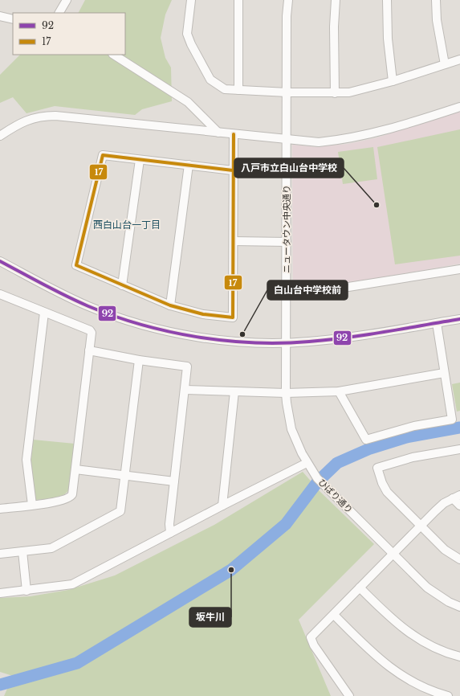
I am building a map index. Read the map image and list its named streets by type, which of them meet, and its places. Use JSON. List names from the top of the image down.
{
  "streets": {
    "street": ["ニュータウン中央通り", "ひばり通り"]
  },
  "crossings": [
    ["ニュータウン中央通り", "ひばり通り"]
  ],
  "districts": ["西白山台一丁目"],
  "places": ["八戸市立白山台中学校", "白山台中学校前", "坂牛川"],
  "lines": ["transit line 17", "transit line 92"],
  "legend": ["92", "17"]
}
